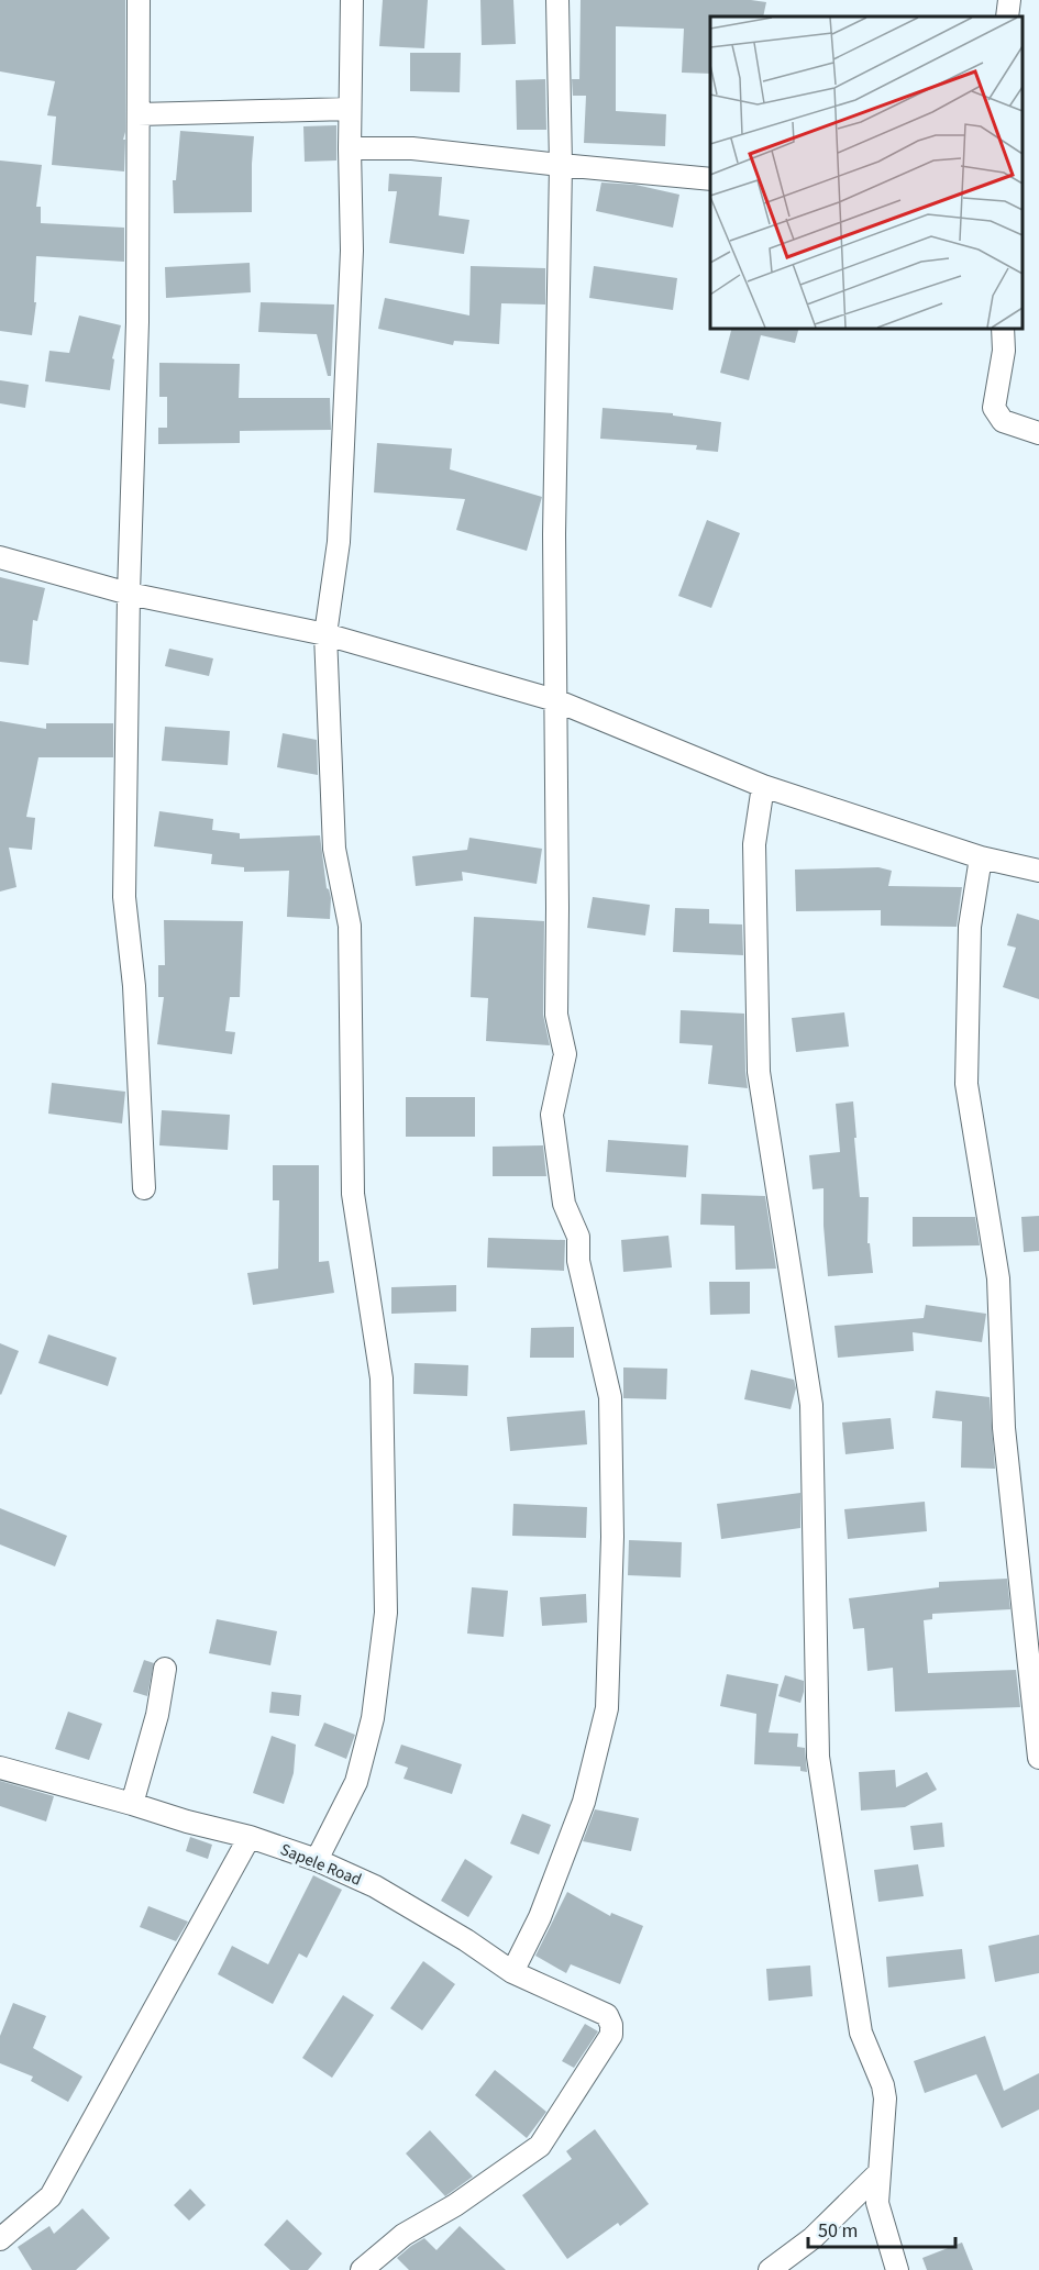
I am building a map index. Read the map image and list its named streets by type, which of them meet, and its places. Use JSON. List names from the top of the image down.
{
  "streets": {
    "street": ["Sapele Road"]
  },
  "scale_bar": "50 m"
}
